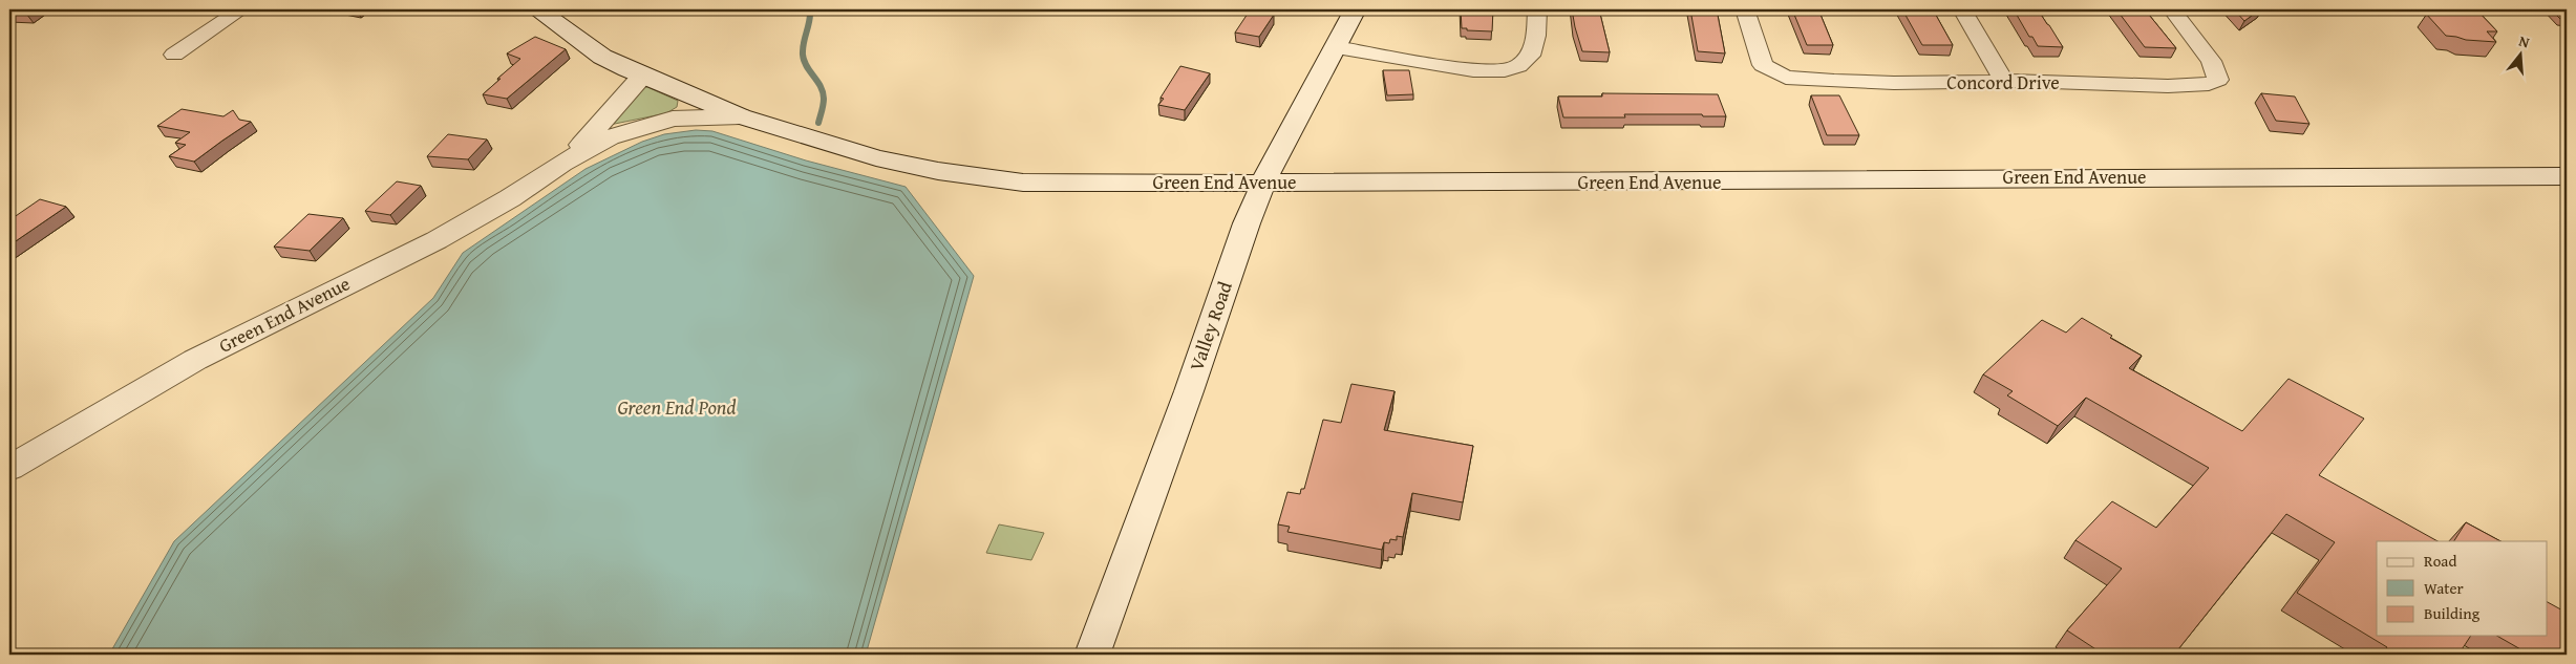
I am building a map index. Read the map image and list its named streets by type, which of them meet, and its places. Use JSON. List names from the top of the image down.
{
  "streets": {
    "main road": ["Green End Avenue", "Valley Road"],
    "street": ["Concord Drive"]
  },
  "crossings": [
    ["Green End Avenue", "Valley Road"]
  ],
  "water": ["Green End Pond"],
  "legend": ["Road", "Water", "Building"],
  "north": "top"
}
